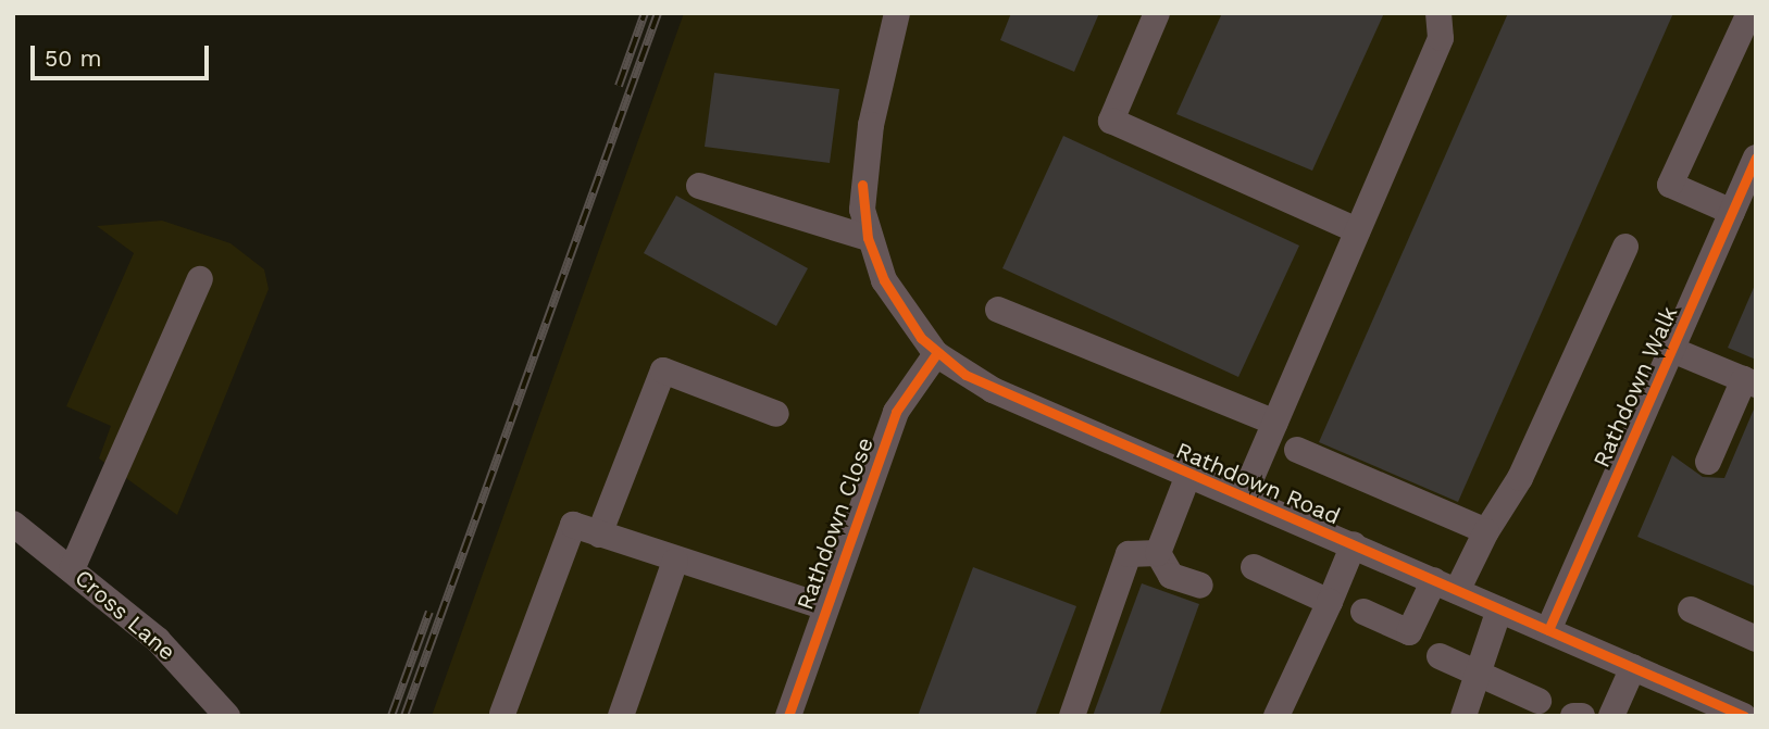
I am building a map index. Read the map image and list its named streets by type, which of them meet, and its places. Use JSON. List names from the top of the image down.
{
  "streets": {
    "street": [
      "Rathdown Walk",
      "Rathdown Road",
      "Rathdown Close",
      "Cross Lane"
    ]
  },
  "crossings": [
    ["Rathdown Walk", "Rathdown Road"],
    ["Rathdown Road", "Rathdown Close"]
  ],
  "scale_bar": "50 m"
}
